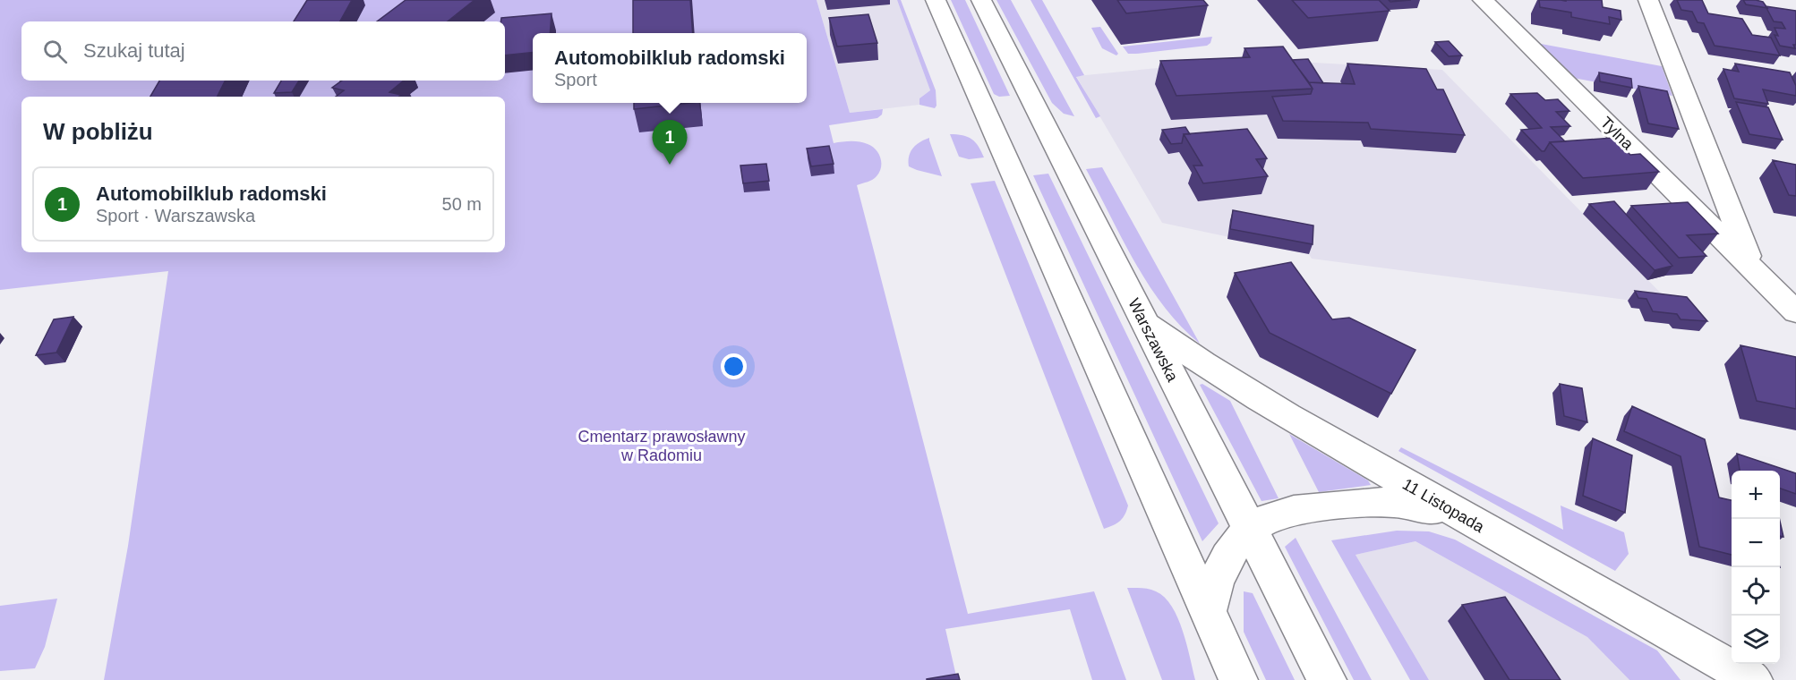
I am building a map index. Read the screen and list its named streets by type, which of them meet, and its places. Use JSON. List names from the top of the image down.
{
  "streets": {
    "main road": ["Tylna", "Warszawska", "11 Listopada"]
  },
  "crossings": [
    ["Warszawska", "11 Listopada"]
  ],
  "parks": ["Cmentarz prawosławny w Radomiu"],
  "page": {
    "search": "Szukaj tutaj",
    "popup": ["Automobilklub radomski", "Sport"],
    "heading": "W pobliżu",
    "pins": "1",
    "list": [
      {
        "mark": "1",
        "name": "Automobilklub radomski",
        "note": "Sport · Warszawska",
        "value": "50 m"
      }
    ],
    "map_buttons": ["+", "−"]
  }
}
